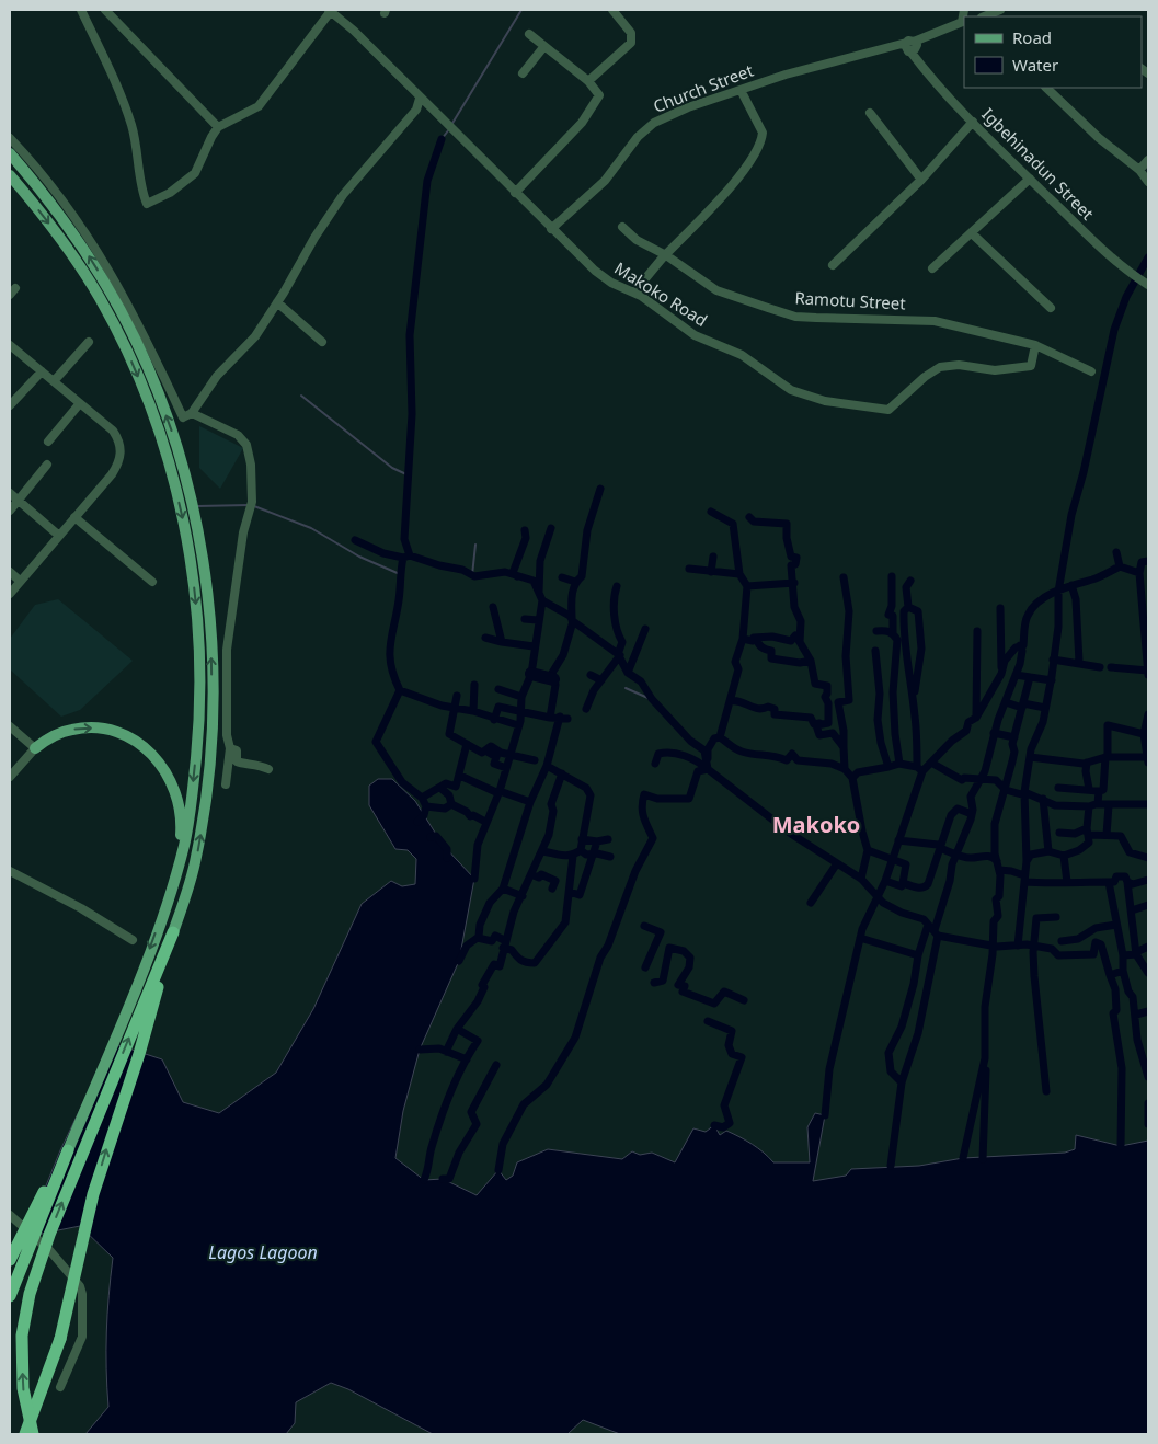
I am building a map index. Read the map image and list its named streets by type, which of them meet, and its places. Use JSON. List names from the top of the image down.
{
  "streets": {
    "street": [
      "Church Street",
      "Igbehinadun Street",
      "Makoko Road",
      "Ramotu Street"
    ]
  },
  "crossings": [
    ["Church Street", "Igbehinadun Street"],
    ["Church Street", "Makoko Road"],
    ["Makoko Road", "Ramotu Street"]
  ],
  "districts": ["Makoko"],
  "water": ["Lagos Lagoon"],
  "legend": ["Road", "Water"]
}
